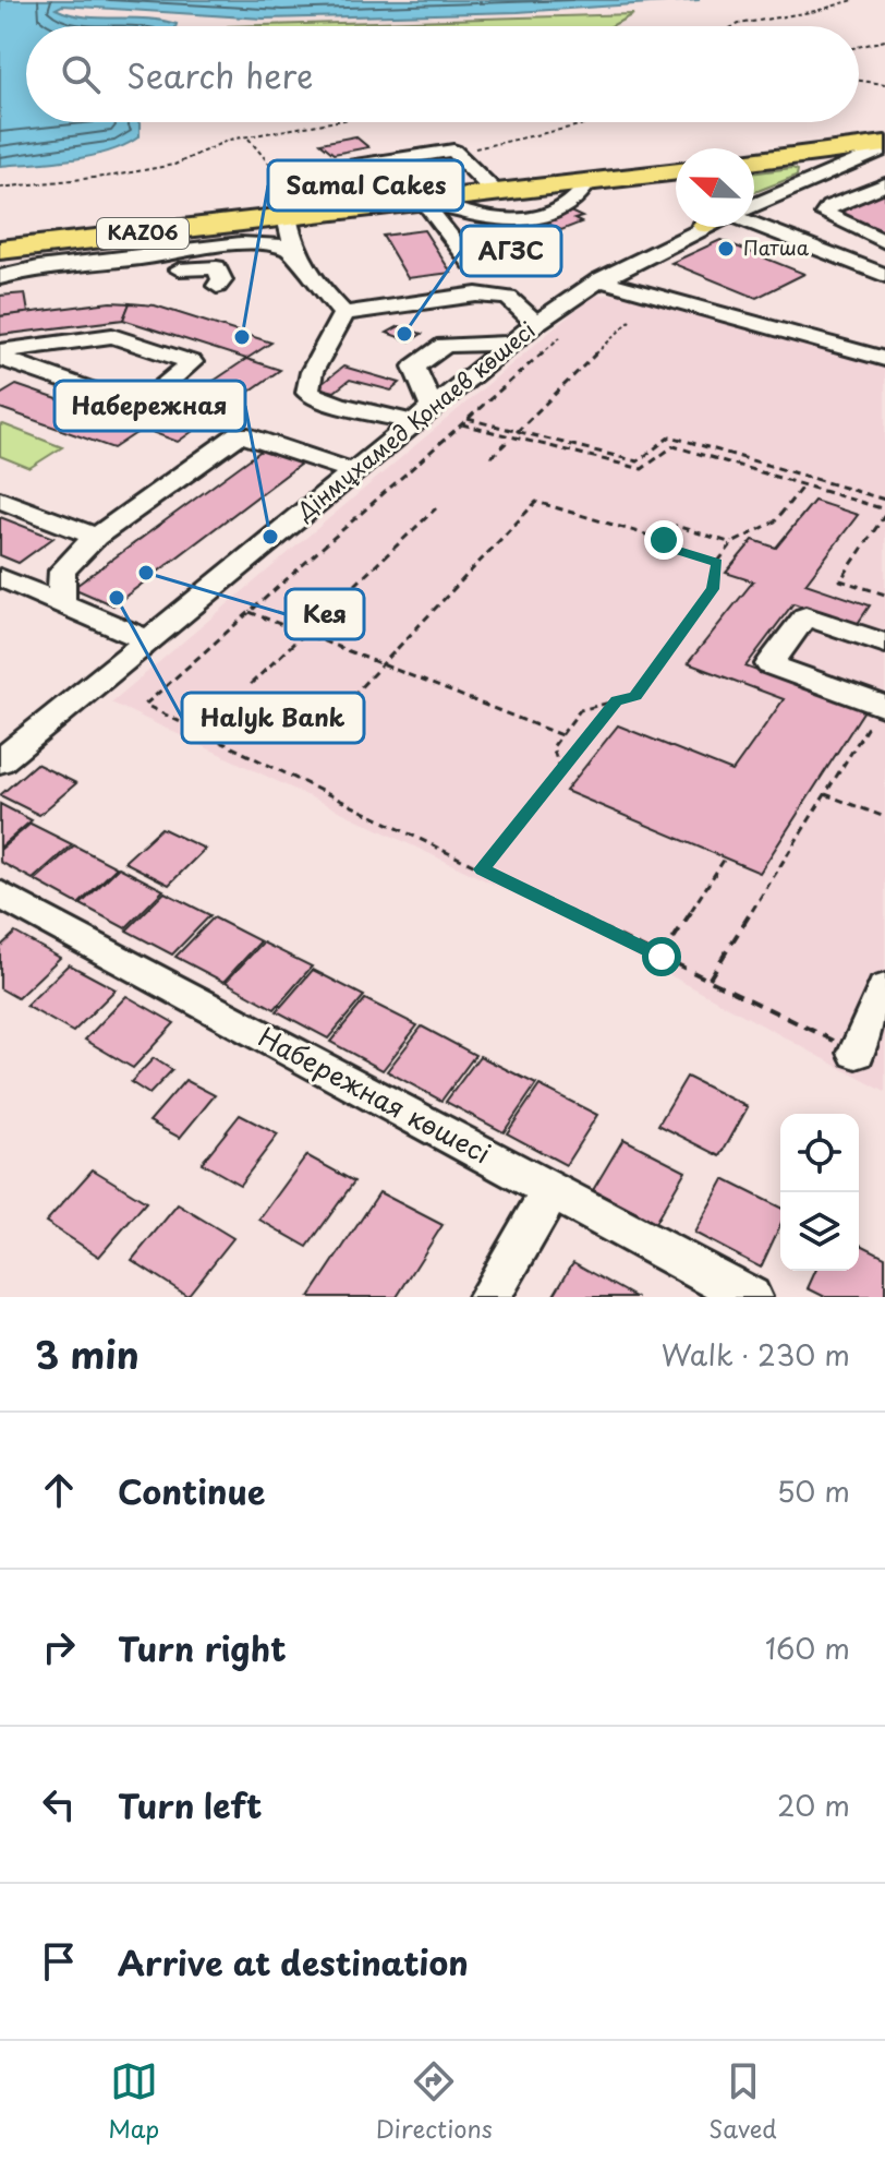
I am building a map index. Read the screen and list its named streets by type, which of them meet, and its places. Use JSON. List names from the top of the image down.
{
  "streets": {
    "highway": ["KАZ06"],
    "street": ["Дінмұхамед Қонаев көшесі", "Набережная көшесі"]
  },
  "places": [
    "Патша",
    "АГЗС",
    "Samal Cakes",
    "Набережная",
    "Кея",
    "Halyk Bank"
  ],
  "north": "left",
  "page": {
    "search": "Search here",
    "heading": ["3 min", "Walk · 230 m"],
    "list": [
      ["Continue", "50 m"],
      ["Turn right", "160 m"],
      ["Turn left", "20 m"],
      "Arrive at destination"
    ],
    "nav": ["Map", "Directions", "Saved"]
  }
}
